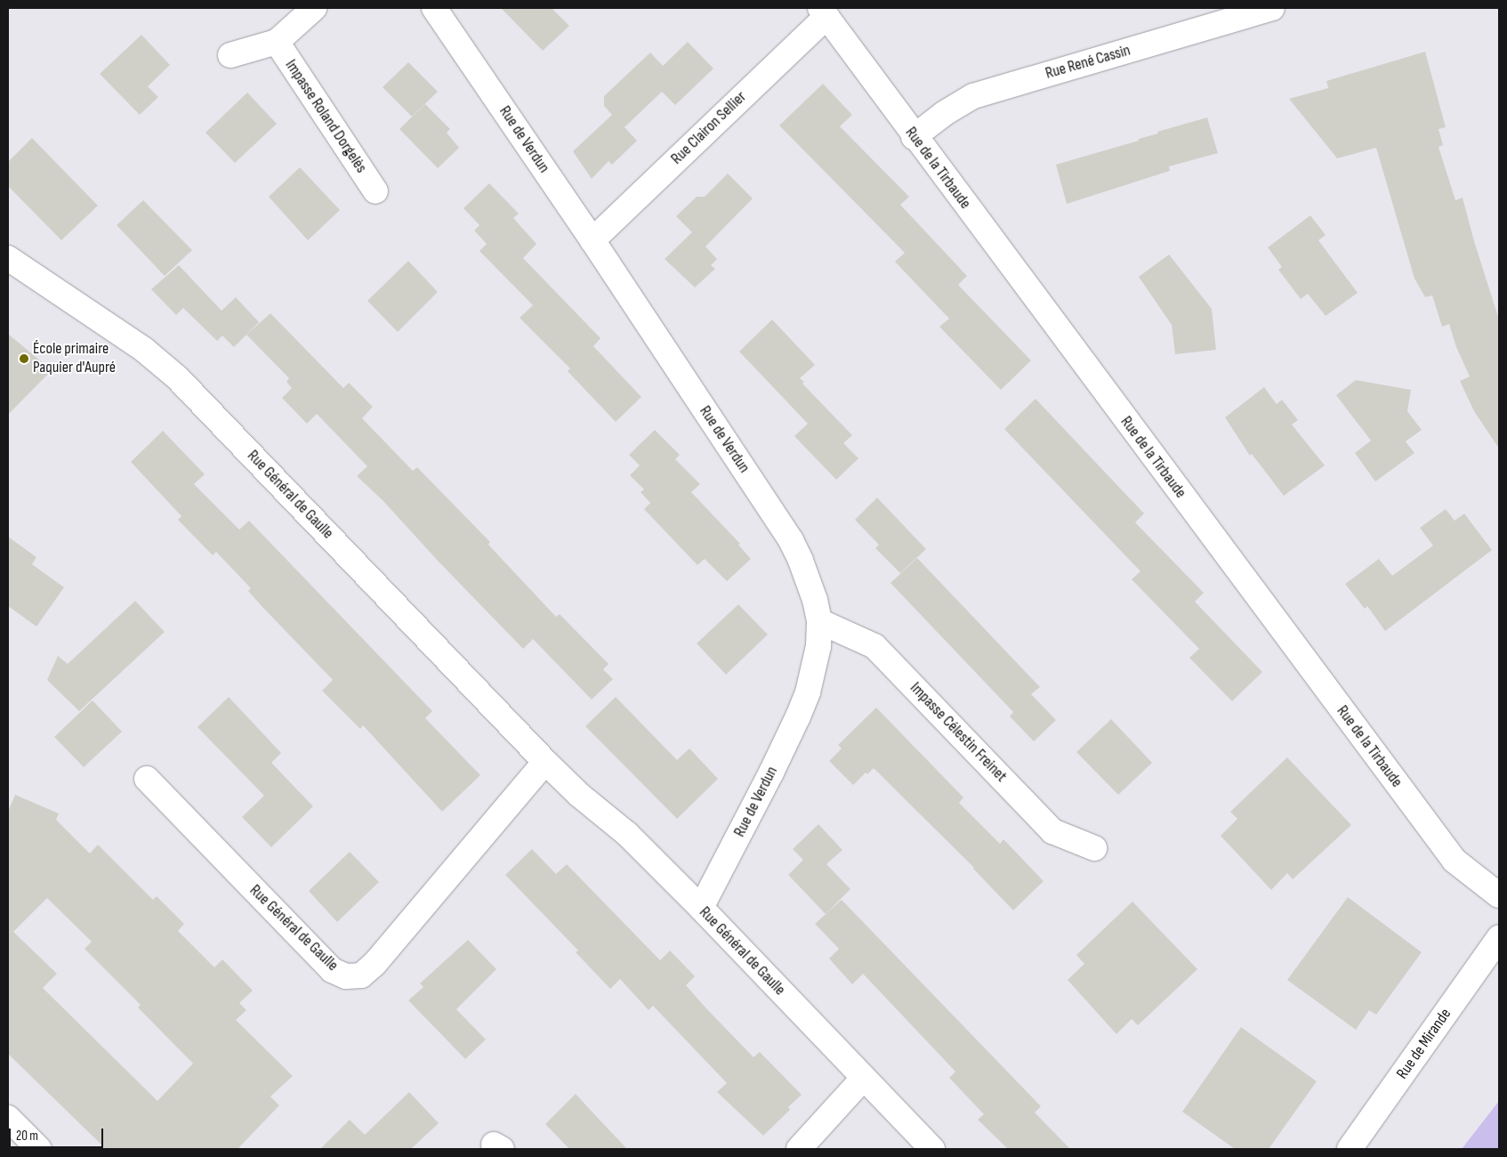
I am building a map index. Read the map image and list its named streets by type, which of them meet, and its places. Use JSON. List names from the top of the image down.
{
  "streets": {
    "street": [
      "Rue René Cassin",
      "Impasse Roland Dorgelès",
      "Rue Clairon Sellier",
      "Rue de Verdun",
      "Rue de la Tirbaude",
      "Rue Général de Gaulle",
      "Impasse Célestin Freinet",
      "Rue de Mirande"
    ]
  },
  "crossings": [
    ["Rue René Cassin", "Rue de la Tirbaude"],
    ["Rue Clairon Sellier", "Rue de Verdun"],
    ["Rue Clairon Sellier", "Rue de la Tirbaude"],
    ["Rue de Verdun", "Rue Général de Gaulle"],
    ["Rue de Verdun", "Impasse Célestin Freinet"]
  ],
  "places": ["École primaire Paquier d'Aupré"],
  "scale_bar": "20 m"
}
